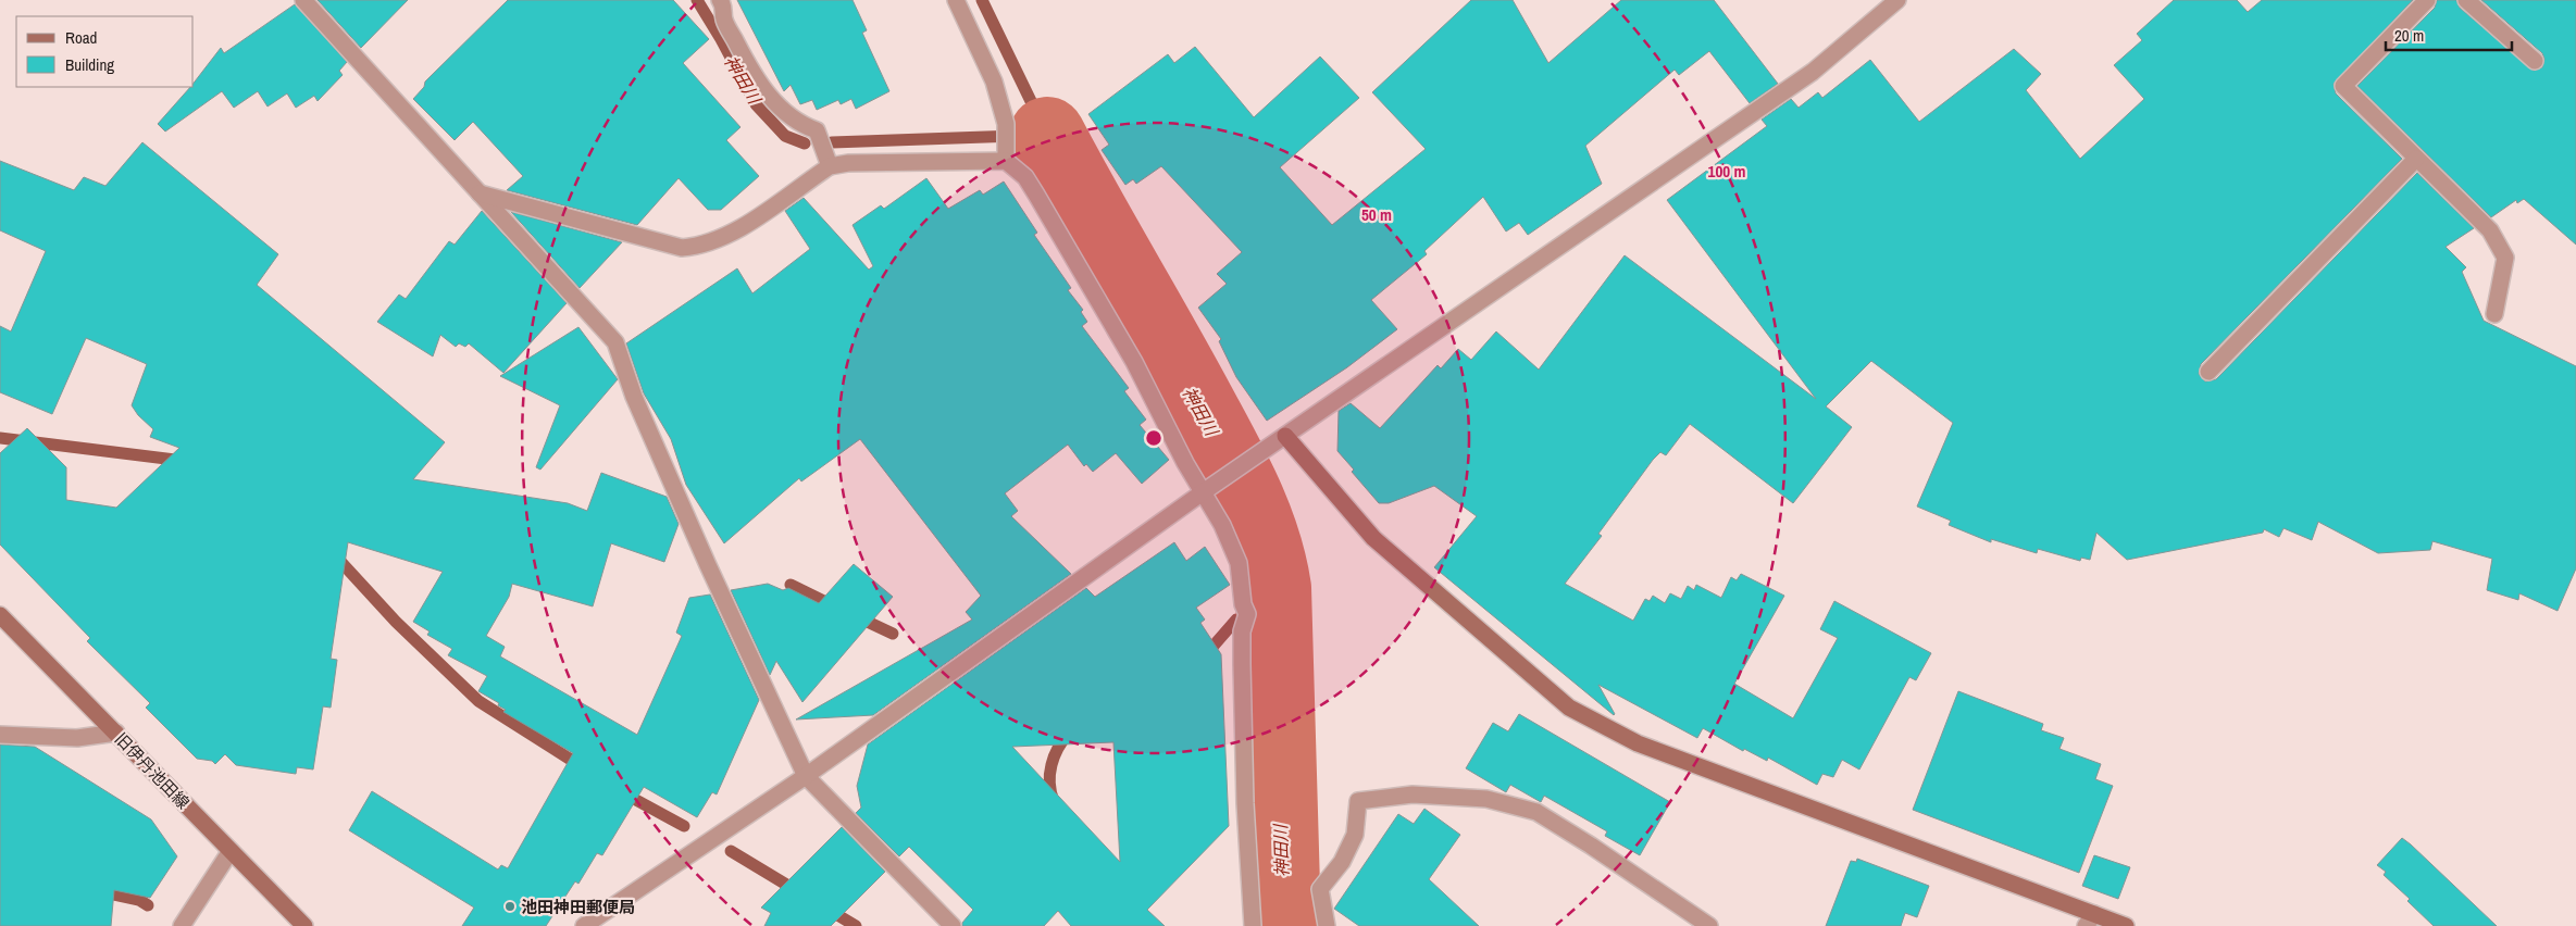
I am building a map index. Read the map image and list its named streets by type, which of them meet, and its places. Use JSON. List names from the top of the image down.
{
  "streets": {
    "street": ["旧伊丹池田線"]
  },
  "water": ["神田川"],
  "places": ["池田神田郵便局"],
  "legend": ["Road", "Building"],
  "scale_bar": "20 m",
  "rings": ["100 m", "50 m"]
}
